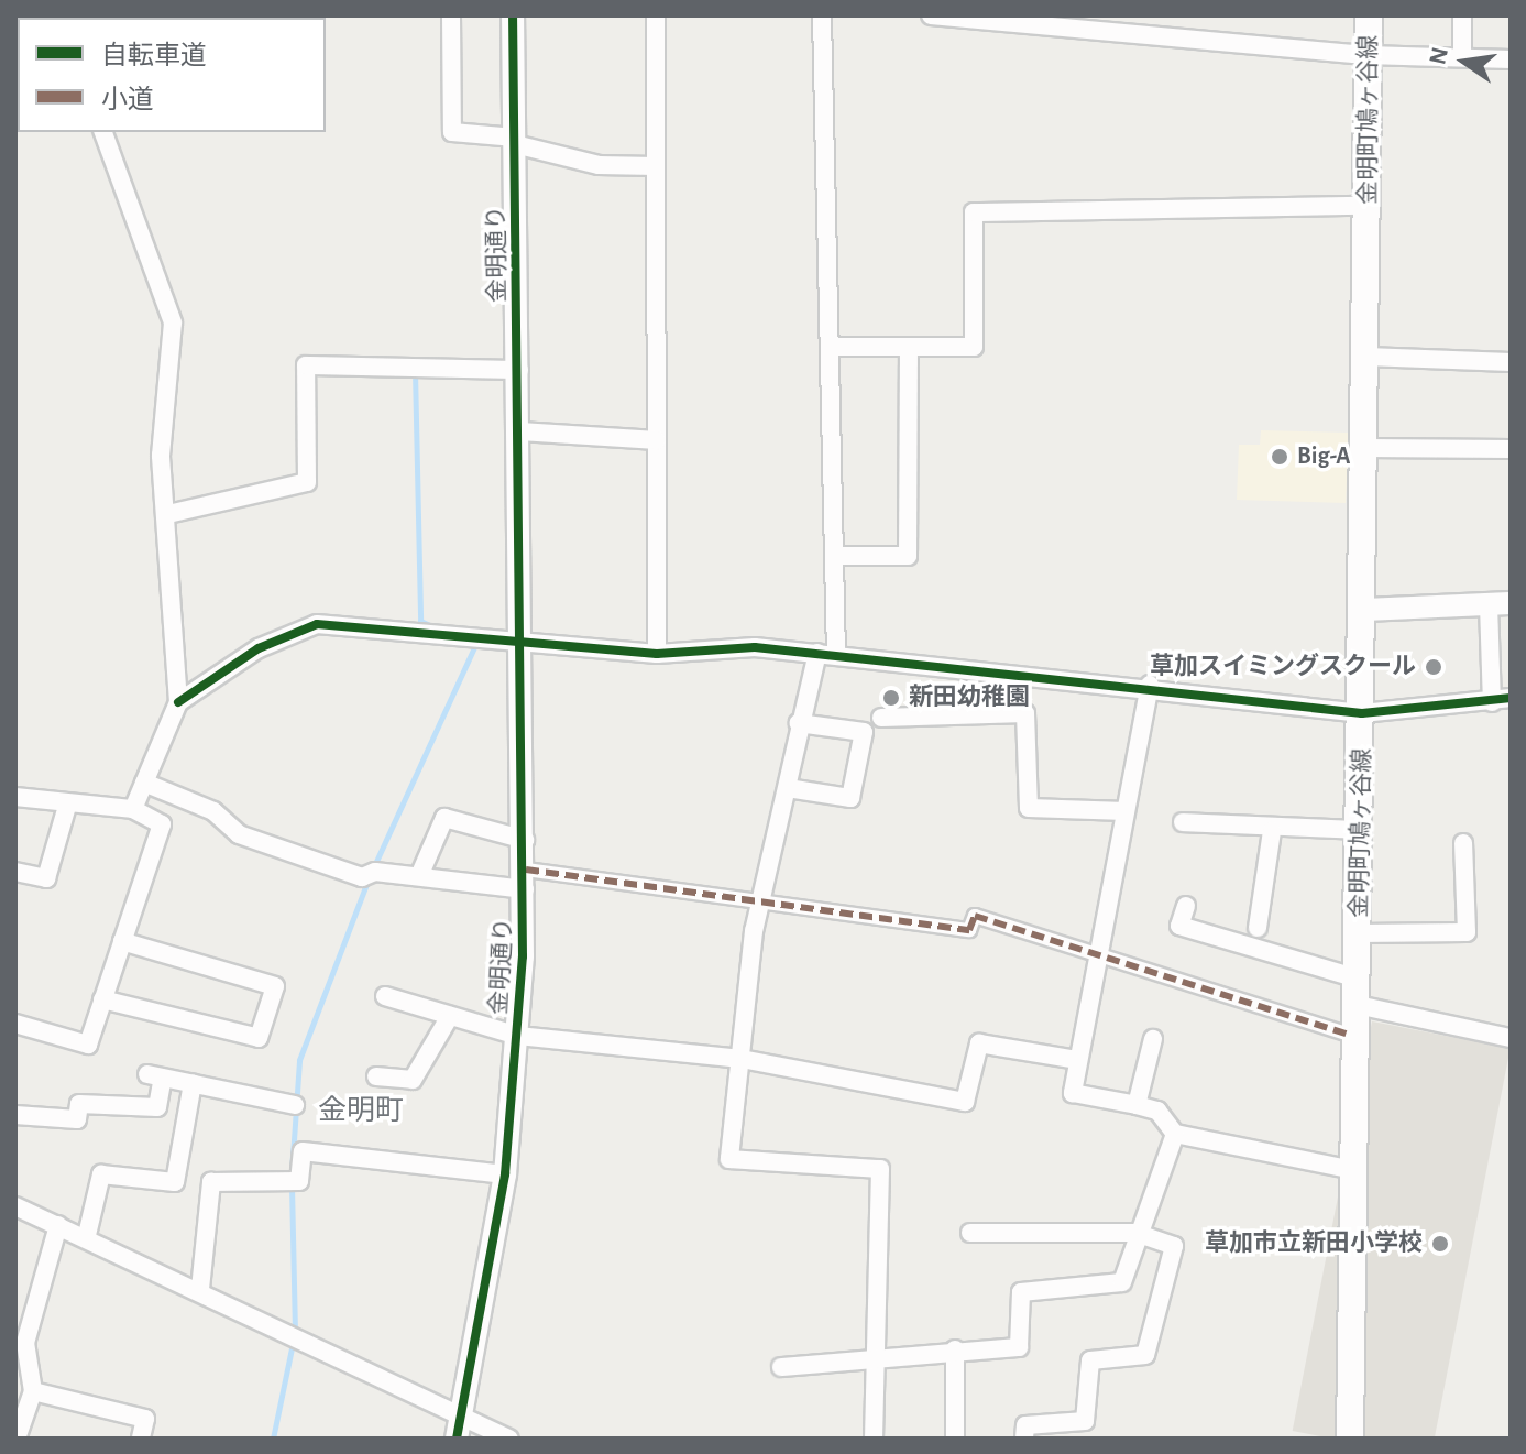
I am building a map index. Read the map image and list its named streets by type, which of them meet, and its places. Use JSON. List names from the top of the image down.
{
  "streets": {
    "main road": ["金明町鳩ヶ谷線"],
    "street": ["金明通り"]
  },
  "districts": ["金明町"],
  "places": [
    "Big-A",
    "草加スイミングスクール",
    "新田幼稚園",
    "草加市立新田小学校"
  ],
  "legend": ["自転車道", "小道"],
  "north": "left"
}
